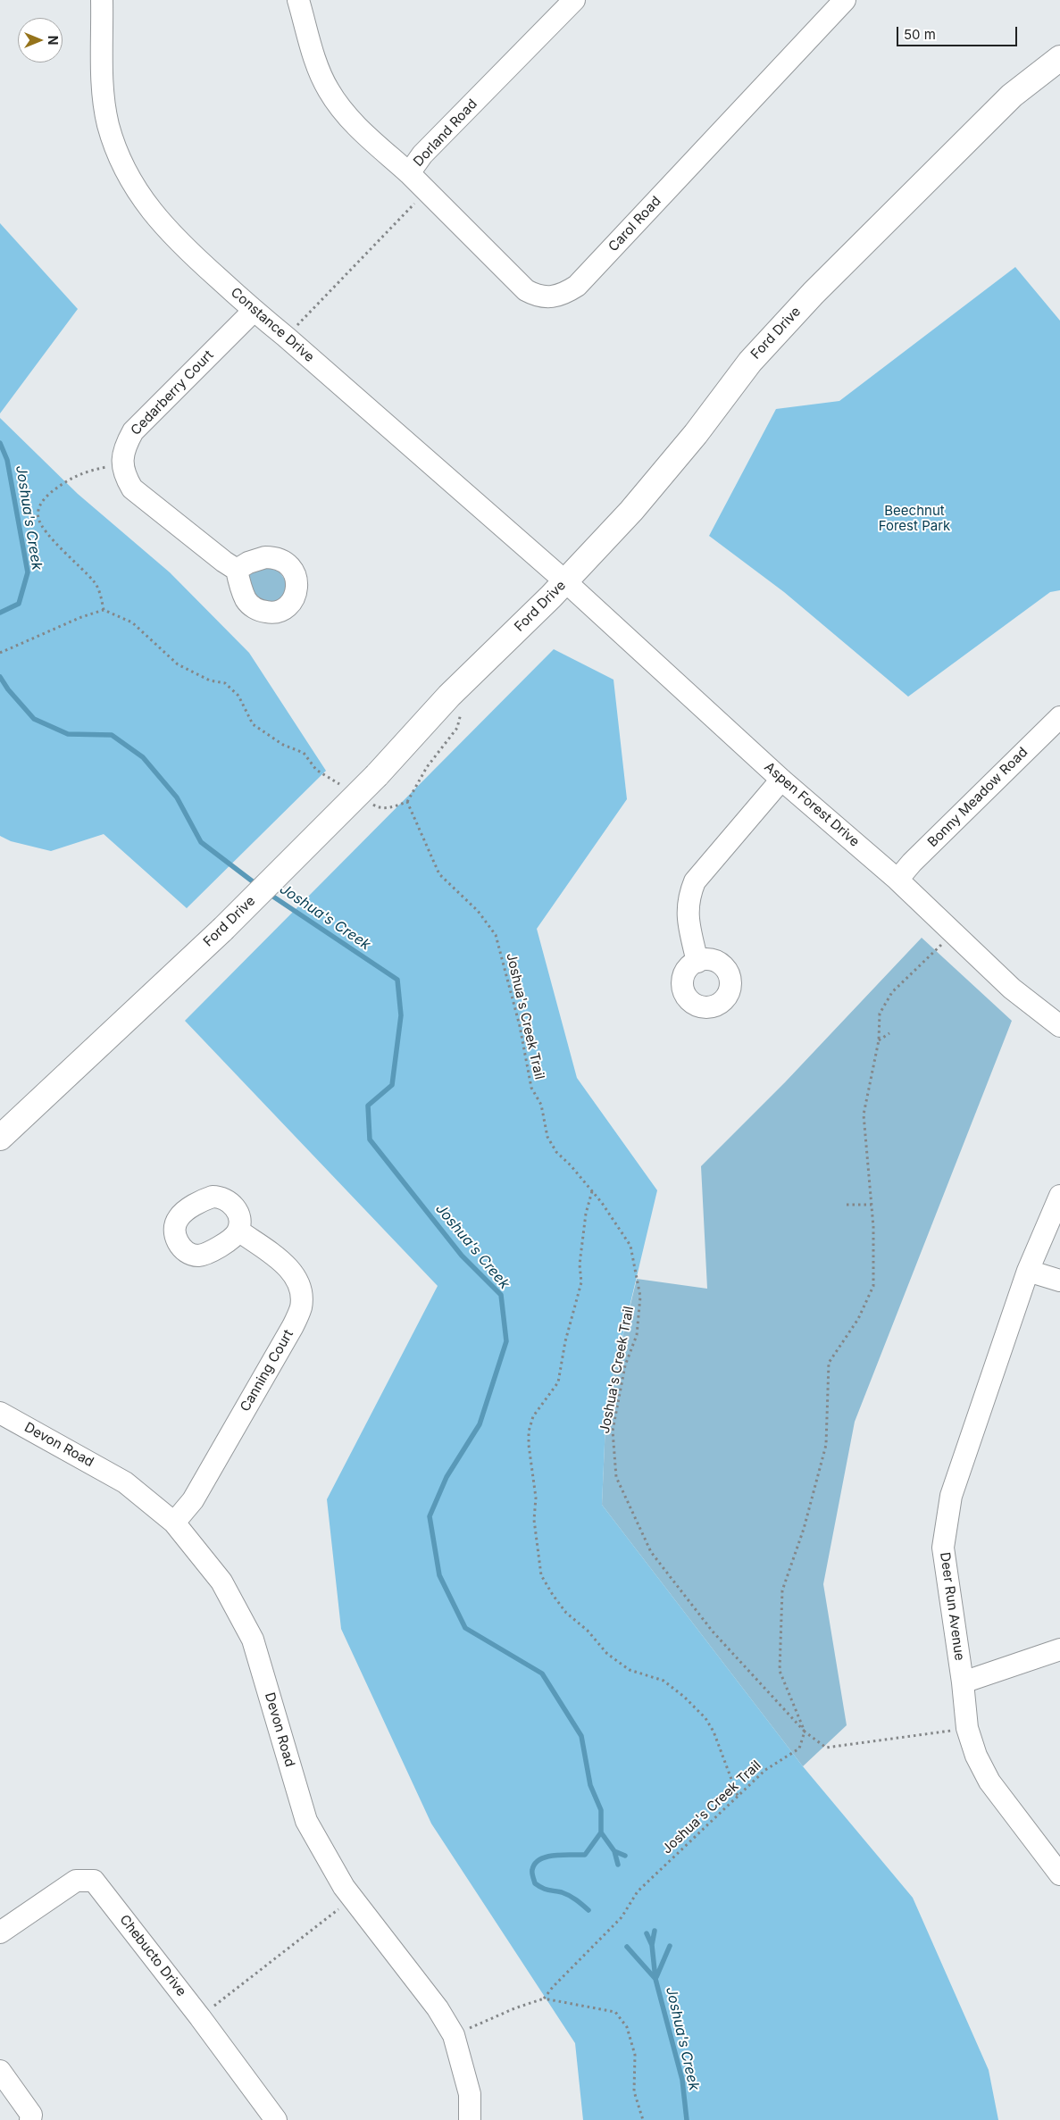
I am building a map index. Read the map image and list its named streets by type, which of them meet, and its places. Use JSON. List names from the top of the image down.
{
  "streets": {
    "main road": ["Ford Drive"],
    "street": [
      "Dorland Road",
      "Carol Road",
      "Constance Drive",
      "Cedarberry Court",
      "Bonny Meadow Road",
      "Aspen Forest Drive",
      "Canning Court",
      "Devon Road",
      "Deer Run Avenue",
      "Chebucto Drive"
    ],
    "path": ["Joshua's Creek Trail"]
  },
  "crossings": [
    ["Dorland Road", "Carol Road"],
    ["Constance Drive", "Ford Drive"],
    ["Constance Drive", "Cedarberry Court"],
    ["Constance Drive", "Aspen Forest Drive"],
    ["Ford Drive", "Aspen Forest Drive"],
    ["Bonny Meadow Road", "Aspen Forest Drive"],
    ["Canning Court", "Devon Road"]
  ],
  "water": ["Joshua's Creek"],
  "parks": ["Beechnut Forest Park"],
  "scale_bar": "50 m",
  "north": "right"
}
